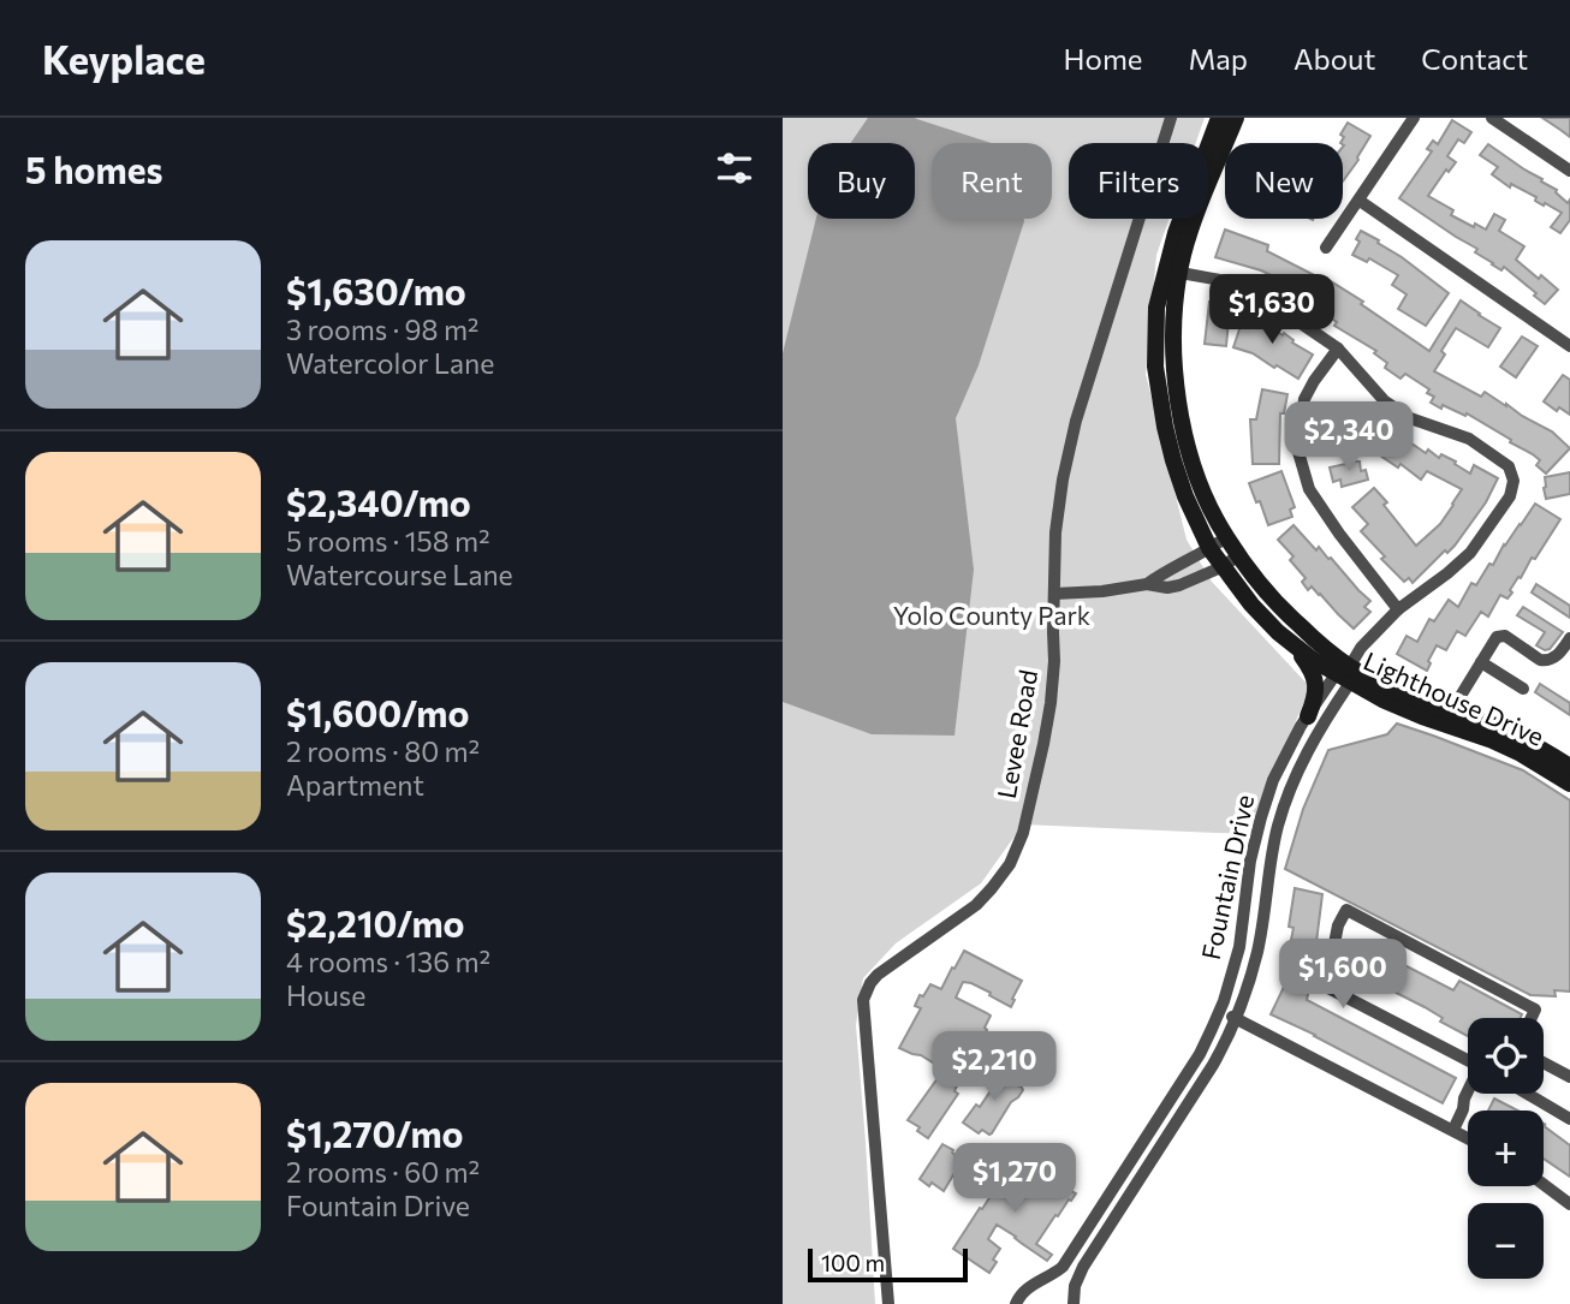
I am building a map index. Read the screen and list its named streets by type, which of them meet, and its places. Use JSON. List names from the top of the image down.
{
  "streets": {
    "street": ["Lighthouse Drive", "Levee Road", "Fountain Drive"]
  },
  "crossings": [
    ["Lighthouse Drive", "Fountain Drive"]
  ],
  "parks": ["Yolo County Park"],
  "scale_bar": "100 m",
  "page": {
    "header": "Keyplace",
    "nav": [
      "Home",
      "Map",
      "About",
      "Contact"
    ],
    "heading": "5 homes",
    "chip": [
      "Buy",
      "Rent",
      "Filters",
      "New"
    ],
    "list": [
      {
        "name": "$1,630/mo",
        "note": "3 rooms · 98 m² · Watercolor Lane"
      },
      {
        "name": "$2,340/mo",
        "note": "5 rooms · 158 m² · Watercourse Lane"
      },
      {
        "name": "$1,600/mo",
        "note": "2 rooms · 80 m² · Apartment"
      },
      {
        "name": "$2,210/mo",
        "note": "4 rooms · 136 m² · House"
      },
      {
        "name": "$1,270/mo",
        "note": "2 rooms · 60 m² · Fountain Drive"
      }
    ],
    "price": [
      "$1,630",
      "$2,340",
      "$1,600",
      "$2,210",
      "$1,270"
    ],
    "map_buttons": ["+", "−"],
    "scale": "100 m"
  }
}
